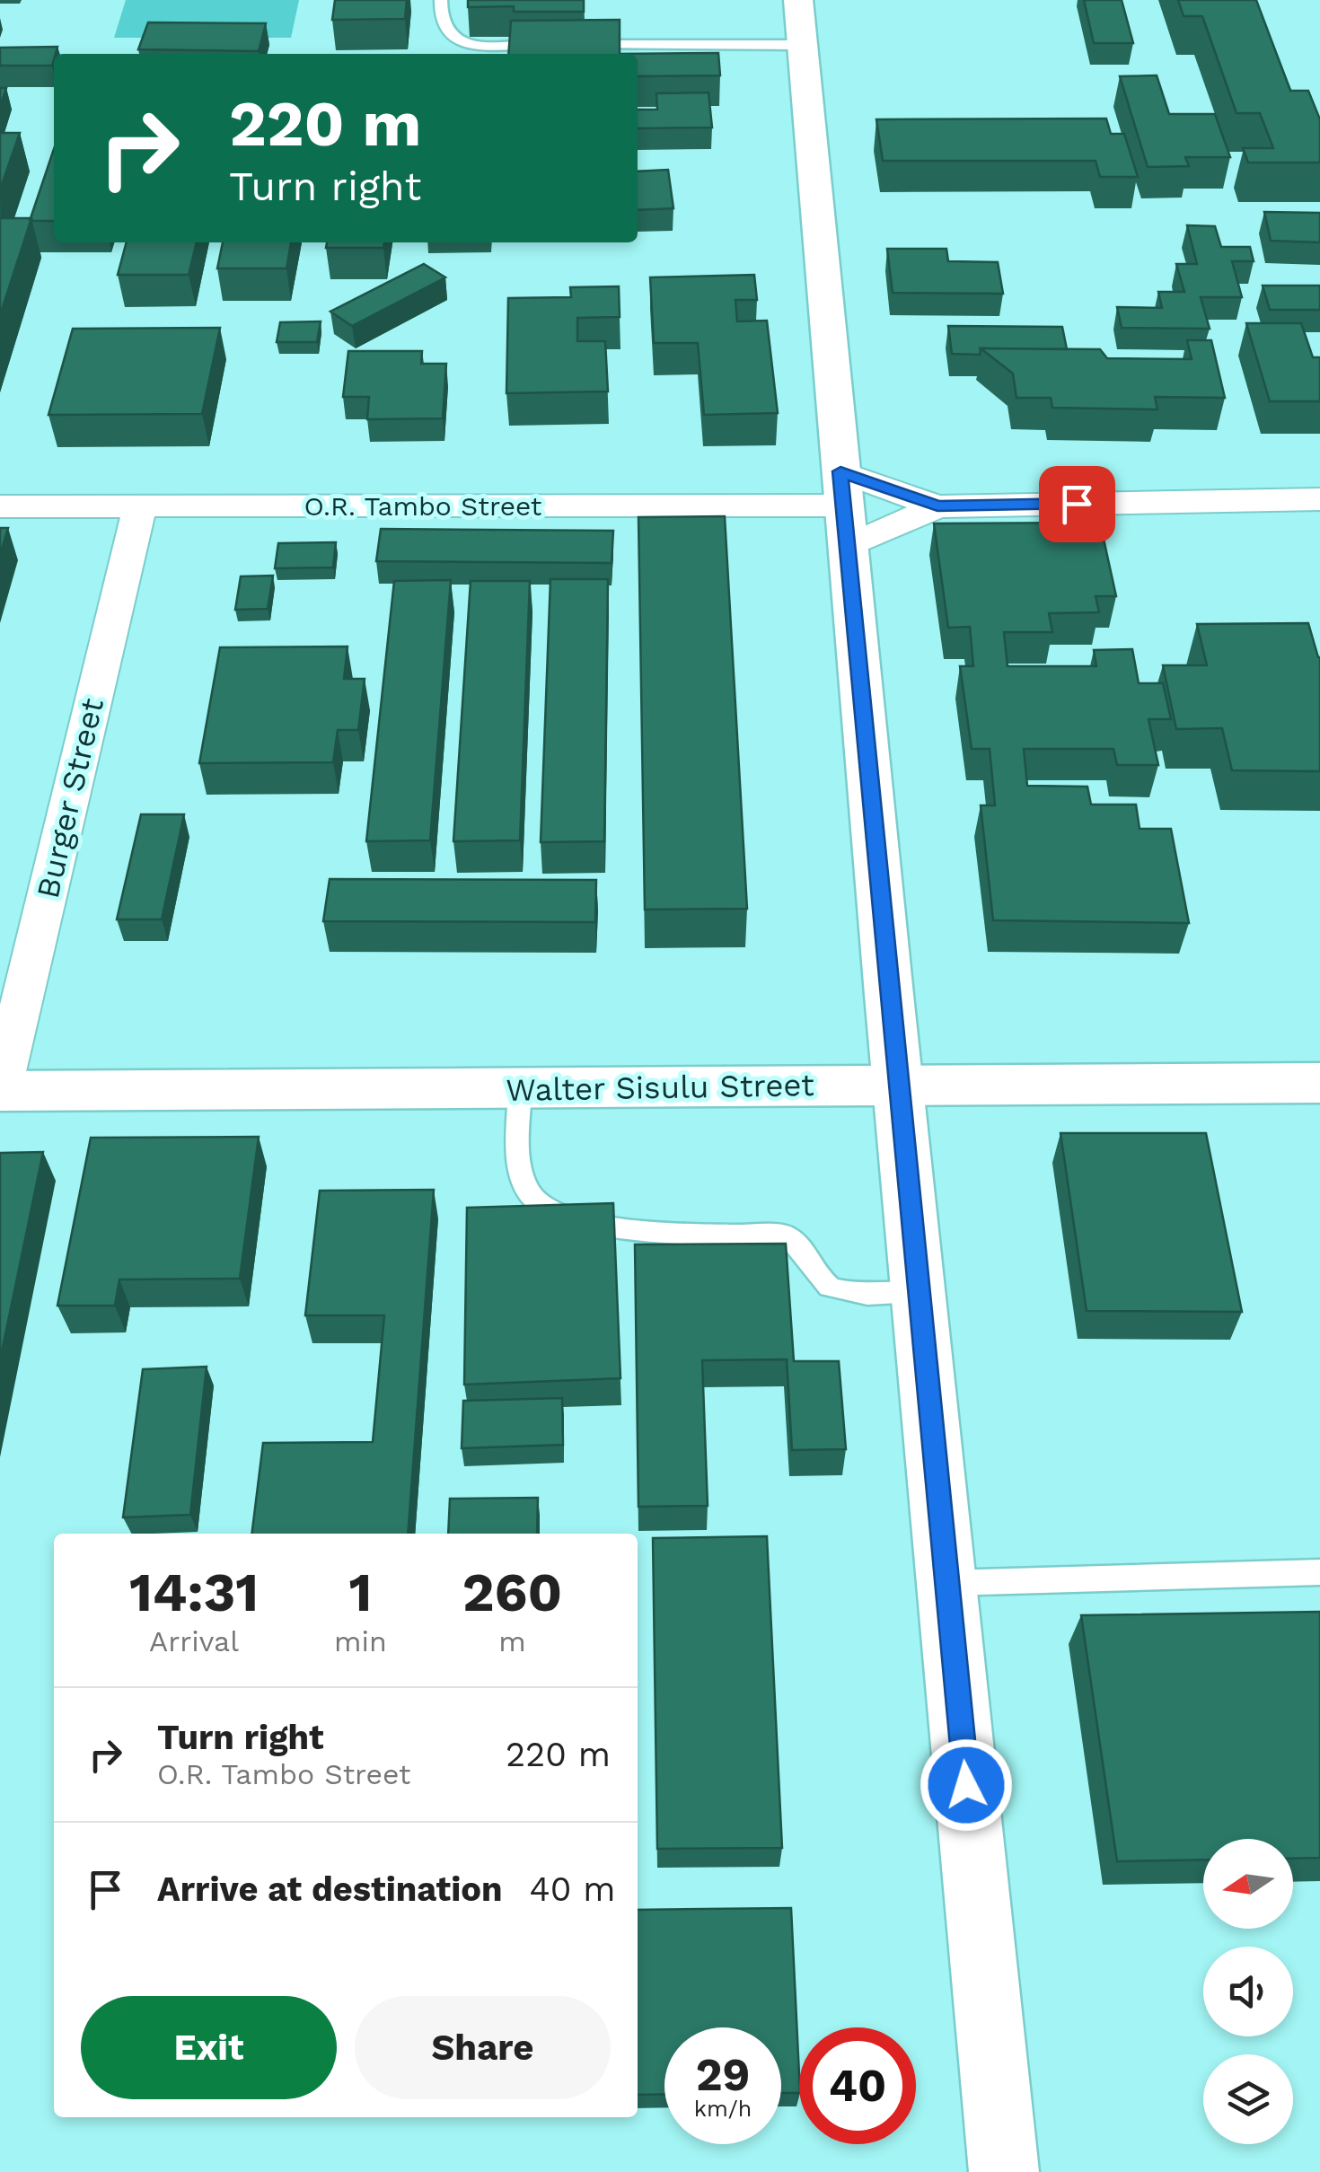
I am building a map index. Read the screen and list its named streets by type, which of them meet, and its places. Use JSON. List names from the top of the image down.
{
  "streets": {
    "main road": ["Walter Sisulu Street"],
    "street": ["O.R. Tambo Street", "Burger Street"]
  },
  "crossings": [
    ["O.R. Tambo Street", "Burger Street"],
    ["Burger Street", "Walter Sisulu Street"]
  ],
  "north": "left",
  "page": {
    "turn": ["220 m", "Turn right"],
    "eta": [
      "14:31",
      "Arrival",
      "1",
      "min",
      "260",
      "m"
    ],
    "list": [
      {
        "name": "Turn right",
        "note": "O.R. Tambo Street",
        "value": "220 m"
      },
      {
        "name": "Arrive at destination",
        "value": "40 m"
      }
    ],
    "buttons": ["Exit", "Share"],
    "speed": "29 km/h",
    "limit": "40"
  }
}
